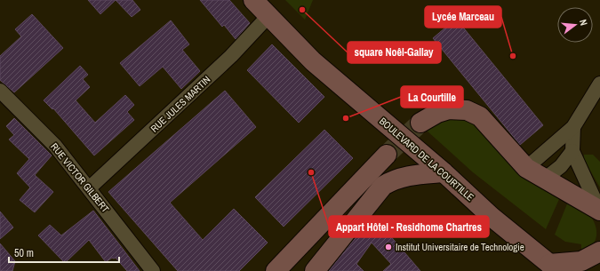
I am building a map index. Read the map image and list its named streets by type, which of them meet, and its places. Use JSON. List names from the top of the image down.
{
  "streets": {
    "main road": ["BOULEVARD DE LA COURTILLE"],
    "street": ["RUE JULES MARTIN", "RUE VICTOR GILBERT"]
  },
  "crossings": [
    ["RUE JULES MARTIN", "BOULEVARD DE LA COURTILLE"],
    ["RUE JULES MARTIN", "RUE VICTOR GILBERT"]
  ],
  "places": [
    "square Noêl-Gallay",
    "Lycée Marceau",
    "La Courtille",
    "Appart Hôtel - Residhome Chartres",
    "Institut Universitaire de Technologie"
  ],
  "scale_bar": "50 m",
  "north": "right"
}
